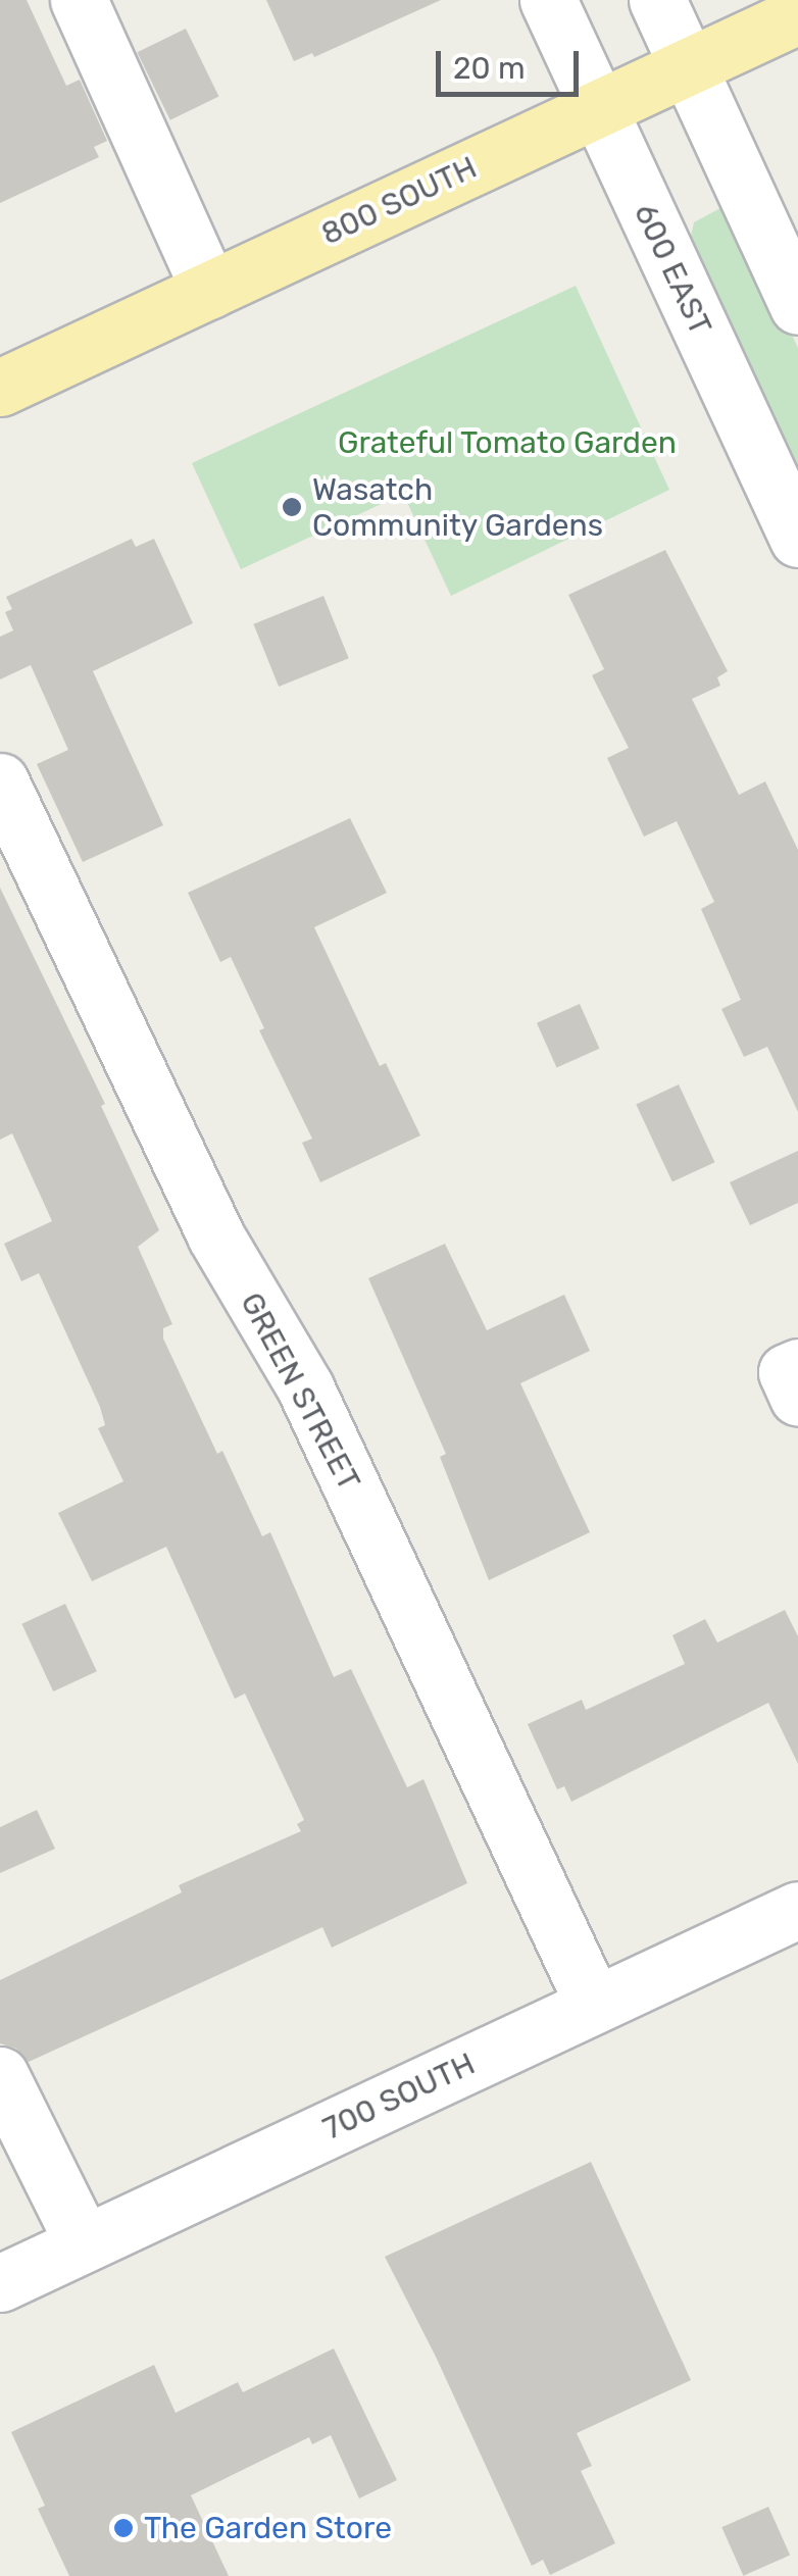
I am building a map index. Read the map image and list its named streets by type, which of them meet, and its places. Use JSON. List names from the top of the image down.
{
  "streets": {
    "main road": ["800 SOUTH"],
    "street": ["600 EAST", "GREEN STREET", "700 SOUTH"]
  },
  "crossings": [
    ["800 SOUTH", "600 EAST"],
    ["GREEN STREET", "700 SOUTH"]
  ],
  "parks": ["Grateful Tomato Garden"],
  "places": ["Wasatch Community Gardens", "The Garden Store"],
  "scale_bar": "20 m"
}
